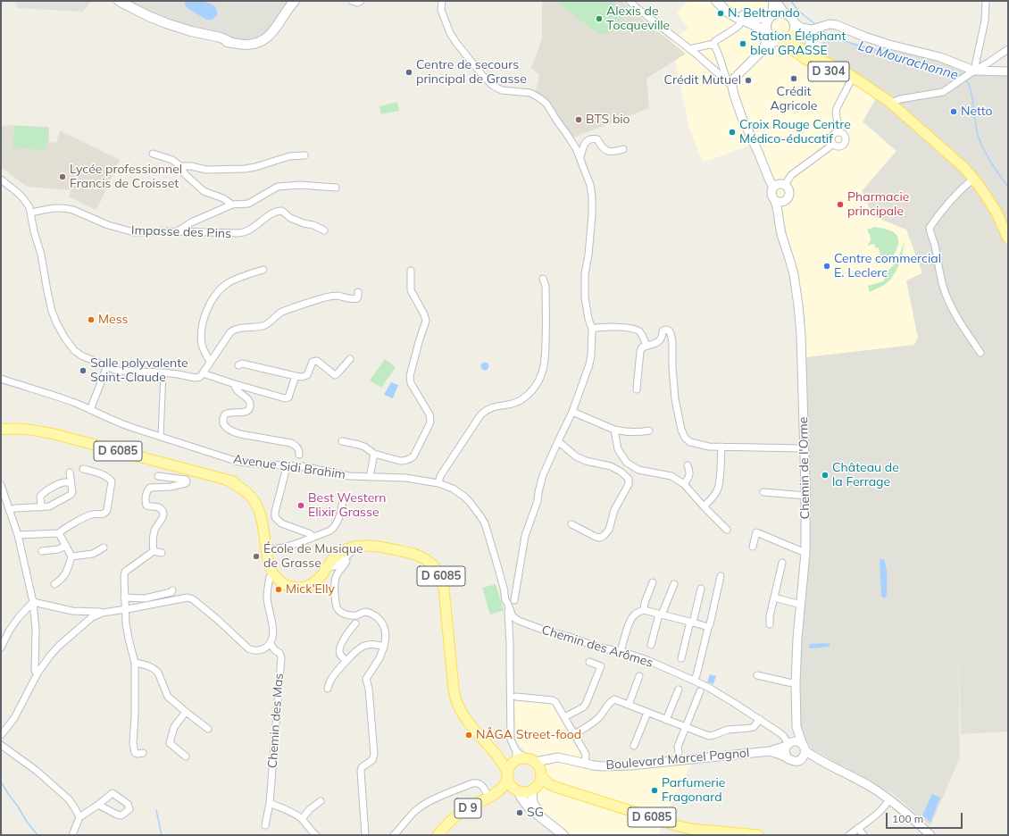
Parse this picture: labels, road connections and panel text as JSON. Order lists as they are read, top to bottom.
{
  "streets": {
    "main road": ["D 304", "D 6085", "D 9"],
    "street": [
      "Impasse des Pins",
      "Avenue Sidi Brahim",
      "Chemin de l'Orme",
      "Chemin des Arômes",
      "Chemin des Mas",
      "Boulevard Marcel Pagnol"
    ]
  },
  "crossings": [
    ["D 6085", "Boulevard Marcel Pagnol"],
    ["D 6085", "D 9"],
    ["Chemin de l'Orme", "Chemin des Arômes"],
    ["Chemin de l'Orme", "Boulevard Marcel Pagnol"],
    ["Chemin des Arômes", "Boulevard Marcel Pagnol"],
    ["Boulevard Marcel Pagnol", "D 9"]
  ],
  "water": ["La Mourachonne"],
  "places": [
    "N. Beltrando",
    "Alexis de Tocqueville",
    "Station Éléphant bleu GRASSE",
    "Centre de secours principal de Grasse",
    "Crédit Agricole",
    "Crédit Mutuel",
    "Netto",
    "BTS bio",
    "Croix Rouge Centre Médico-éducatif",
    "Lycée professionnel Francis de Croisset",
    "Pharmacie principale",
    "Centre commercial E. Leclerc",
    "Mess",
    "Salle polyvalente Saint-Claude",
    "Château de la Ferrage",
    "Best Western Elixir Grasse",
    "École de Musique de Grasse",
    "Mick'Elly",
    "NÂGA Street-food",
    "Parfumerie Fragonard",
    "SG"
  ],
  "scale_bar": "100 m"
}
